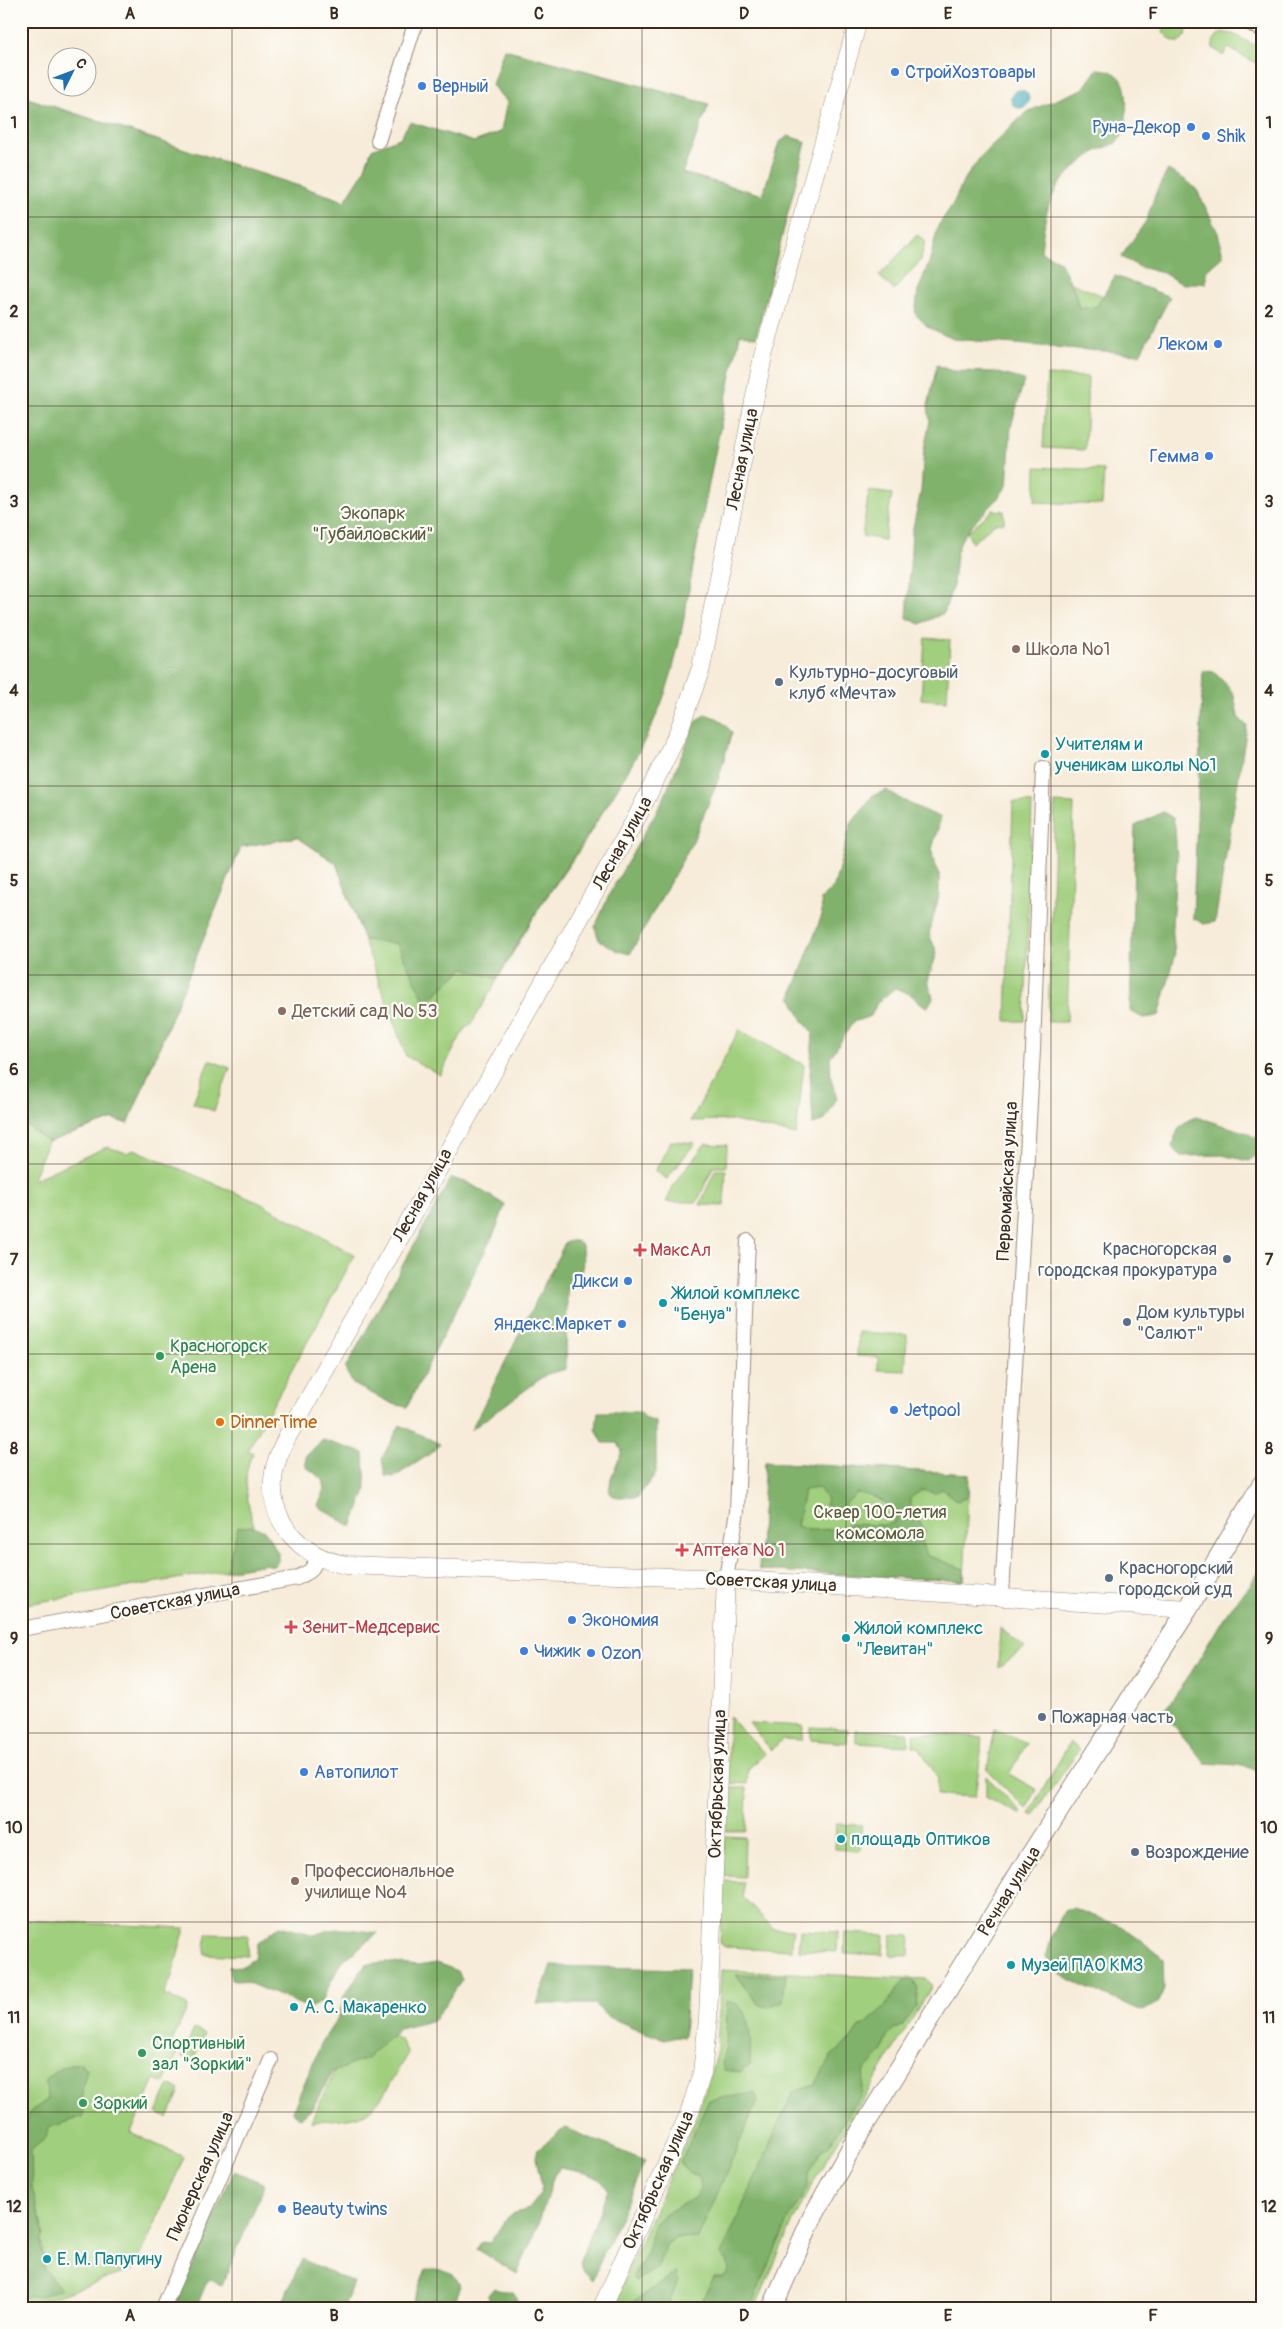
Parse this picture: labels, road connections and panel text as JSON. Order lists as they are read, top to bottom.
{
  "streets": {
    "main road": ["Речная улица"],
    "street": [
      "Лесная улица",
      "Первомайская улица",
      "Советская улица",
      "Октябрьская улица",
      "Пионерская улица"
    ]
  },
  "crossings": [
    ["Лесная улица", "Советская улица"],
    ["Первомайская улица", "Советская улица"],
    ["Советская улица", "Октябрьская улица"],
    ["Советская улица", "Речная улица"]
  ],
  "parks": ["Экопарк \"Губайловский\"", "Сквер 100-летия комсомола"],
  "places": {
    "other": [
      "СтройХозтовары",
      "Верный",
      "Руна-Декор",
      "Shik",
      "Леком",
      "Гемма",
      "Школа №1",
      "Культурно-досуговый клуб «Мечта»",
      "Учителям и ученикам школы №1",
      "Детский сад № 53",
      "Красногорская городская прокуратура",
      "Дикси",
      "Жилой комплекс \"Бенуа\"",
      "Дом культуры \"Салют\"",
      "Яндекс.Маркет",
      "Красногорск Арена",
      "Jetpool",
      "DinnerTime",
      "Красногорский городской суд",
      "Экономия",
      "Жилой комплекс \"Левитан\"",
      "Чижик",
      "Ozon",
      "Пожарная часть",
      "Автопилот",
      "площадь Оптиков",
      "Возрождение",
      "Профессиональное училище №4",
      "Музей ПАО КМЗ",
      "А. С. Макаренко",
      "Спортивный зал \"Зоркий\"",
      "Зоркий",
      "Beauty twins",
      "Е. М. Папугину"
    ],
    "health": ["МаксАл", "Аптека № 1", "Зенит-Медсервис"]
  },
  "north": "top right",
  "grid": {
    "columns": [
      "A",
      "B",
      "C",
      "D",
      "E",
      "F"
    ],
    "rows": [
      "1",
      "2",
      "3",
      "4",
      "5",
      "6",
      "7",
      "8",
      "9",
      "10",
      "11",
      "12"
    ]
  }
}
